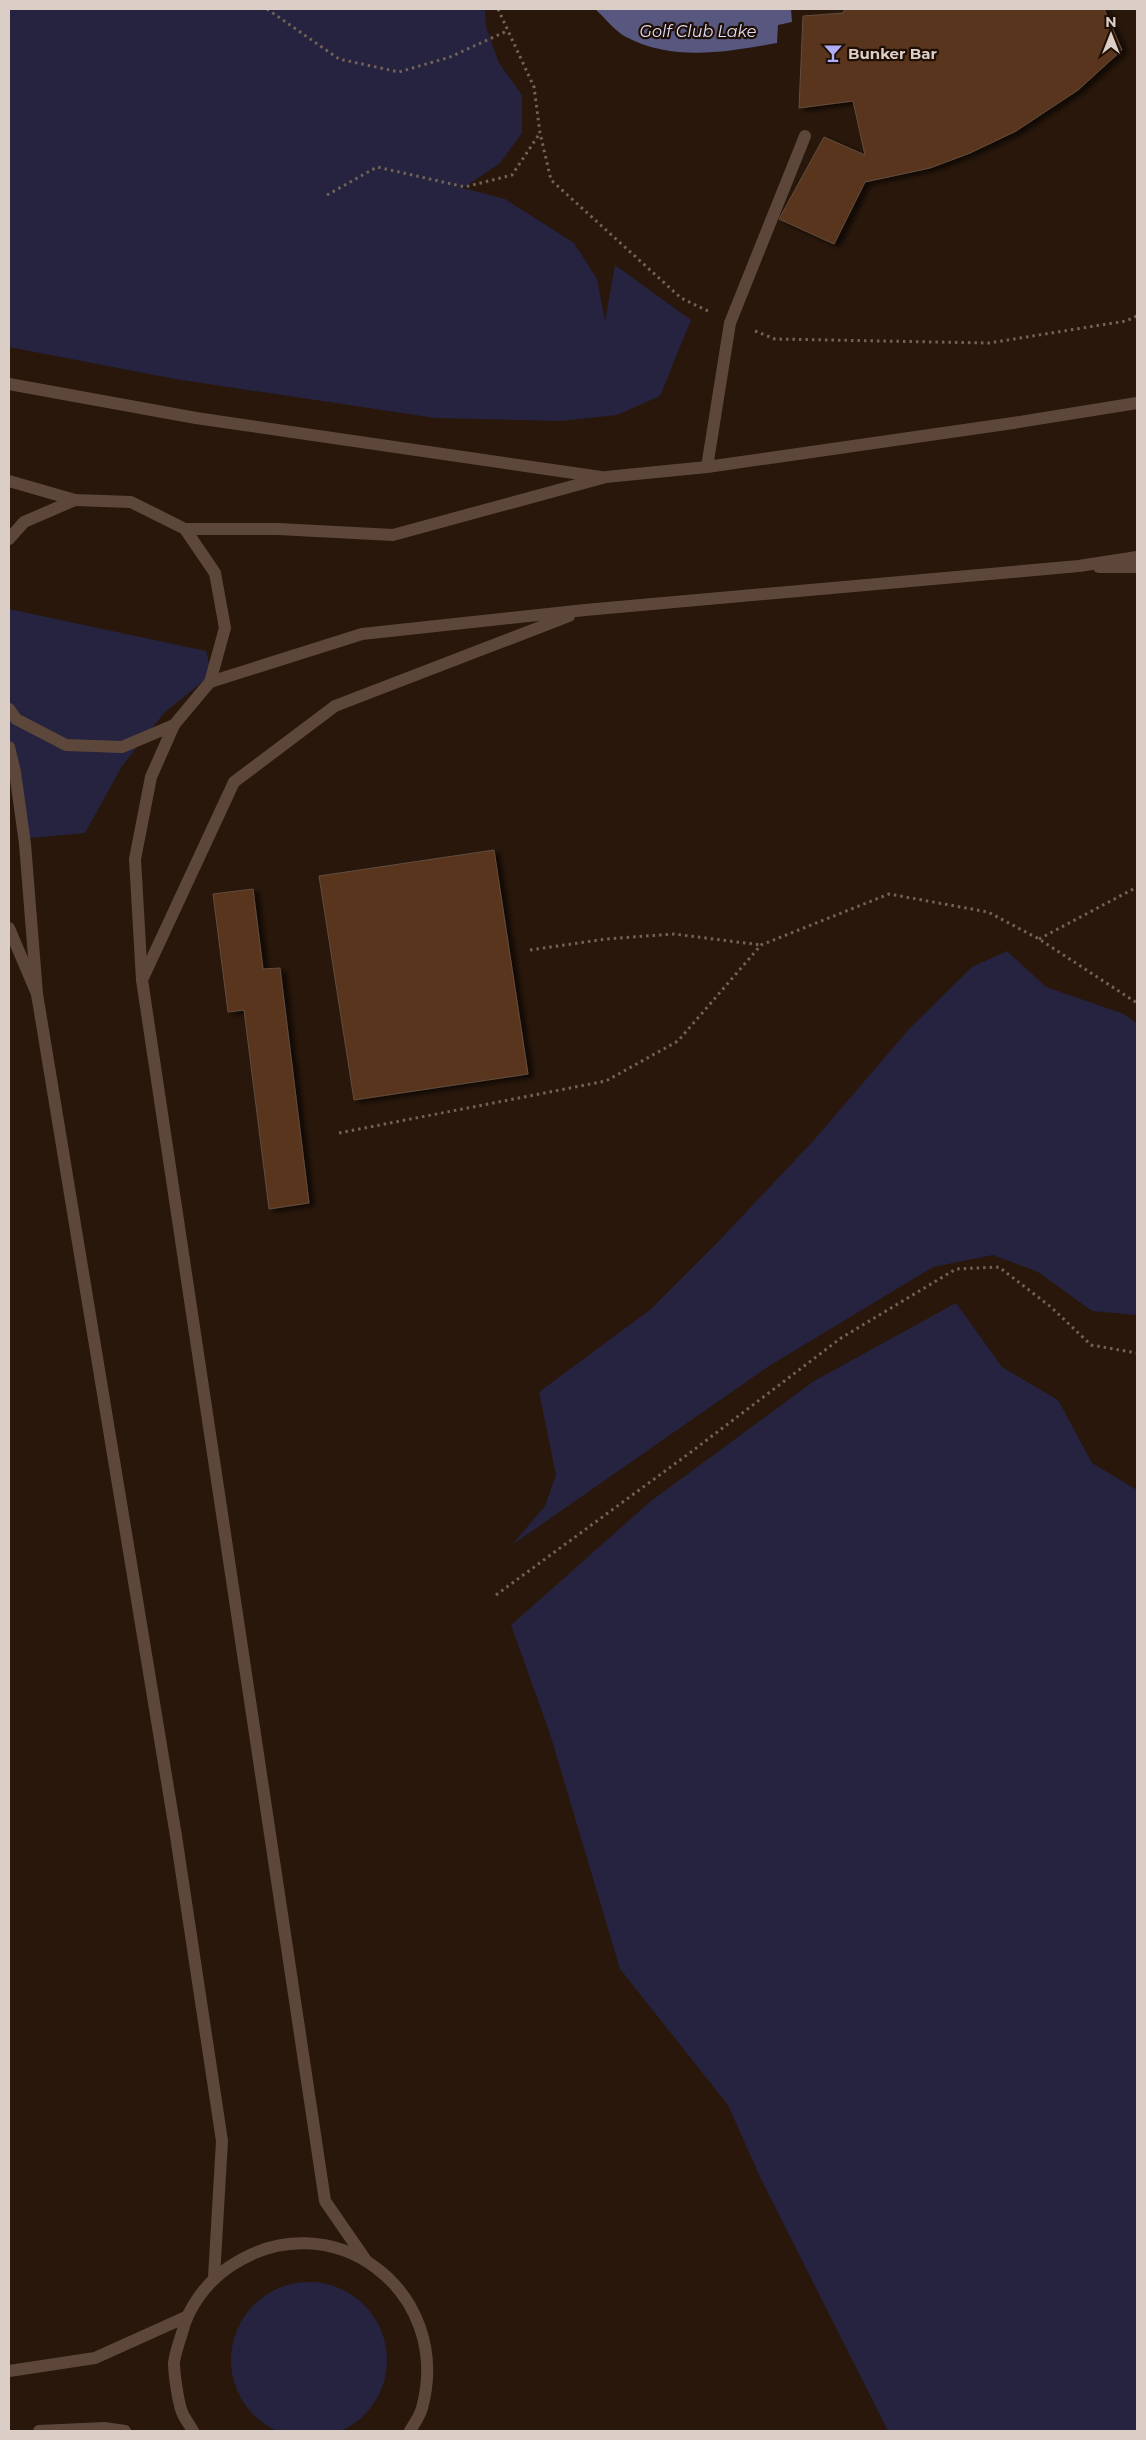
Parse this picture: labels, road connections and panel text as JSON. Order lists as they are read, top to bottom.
{
  "water": ["Golf Club Lake"],
  "places": {
    "bar": ["Bunker Bar"]
  },
  "north": "top"
}
